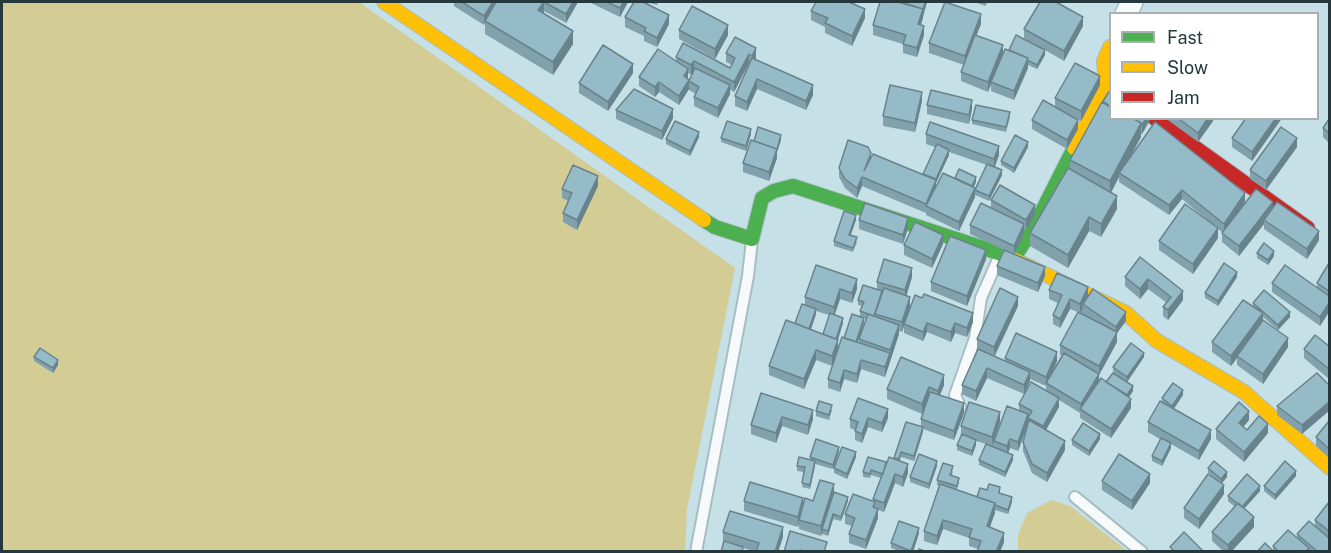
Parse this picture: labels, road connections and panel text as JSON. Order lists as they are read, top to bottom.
{
  "legend": ["Fast", "Slow", "Jam"]
}
